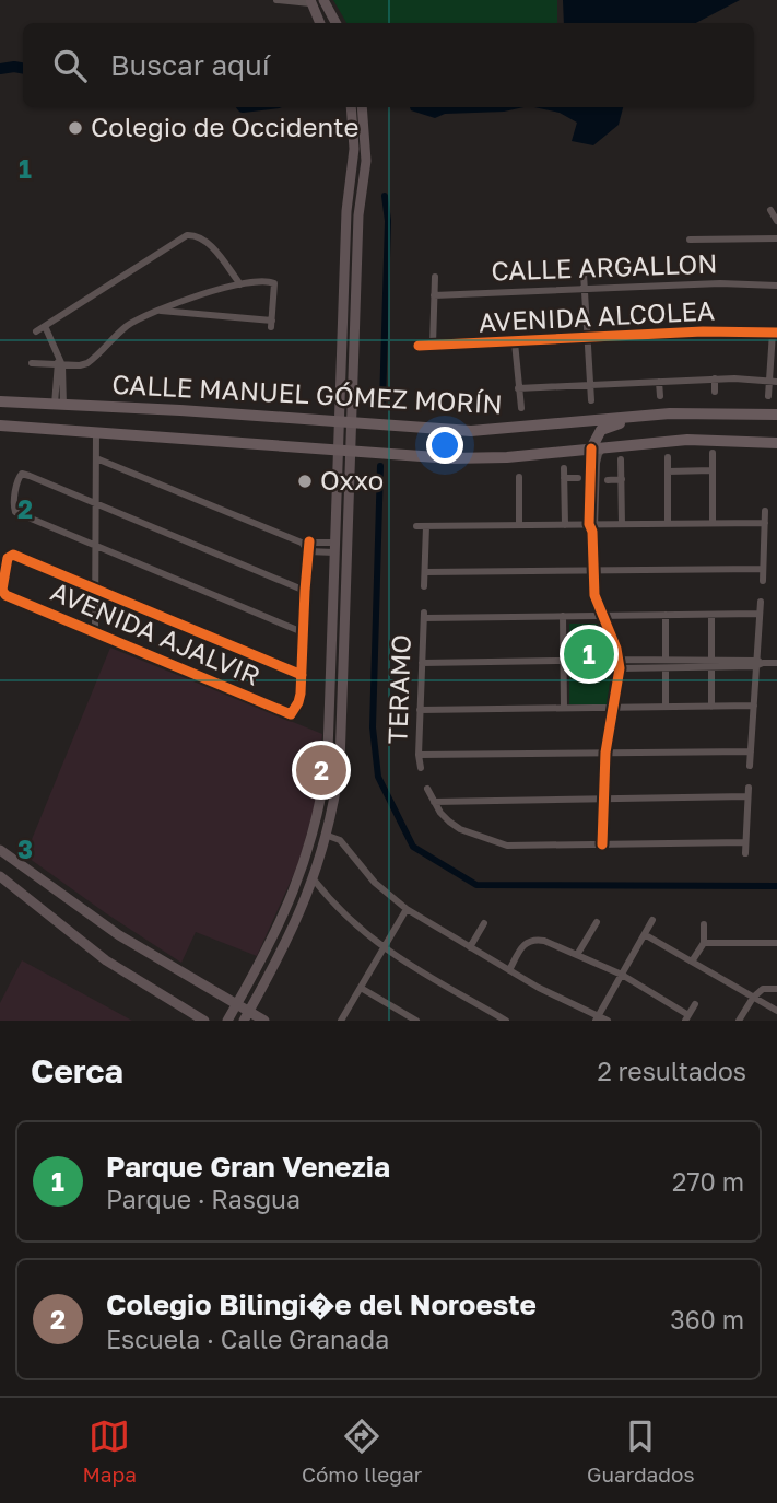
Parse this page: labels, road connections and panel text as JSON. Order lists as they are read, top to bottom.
{
  "streets": {
    "main road": ["CALLE MANUEL GÓMEZ MORÍN"],
    "street": [
      "CALLE ARGALLON",
      "AVENIDA ALCOLEA",
      "AVENIDA AJALVIR",
      "TERAMO"
    ]
  },
  "crossings": [
    ["CALLE ARGALLON", "AVENIDA ALCOLEA"]
  ],
  "places": ["Colegio de Occidente", "Oxxo"],
  "page": {
    "search": "Buscar aquí",
    "pins": ["1", "2"],
    "heading": ["Cerca", "2 resultados"],
    "list": [
      {
        "mark": "1",
        "name": "Parque Gran Venezia",
        "note": "Parque · Rasgua",
        "value": "270 m"
      },
      {
        "mark": "2",
        "name": "Colegio Bilingi�e del Noroeste",
        "note": "Escuela · Calle Granada",
        "value": "360 m"
      }
    ],
    "nav": ["Mapa", "Cómo llegar", "Guardados"]
  },
  "grid": {
    "rows": ["1", "2", "3"]
  }
}
